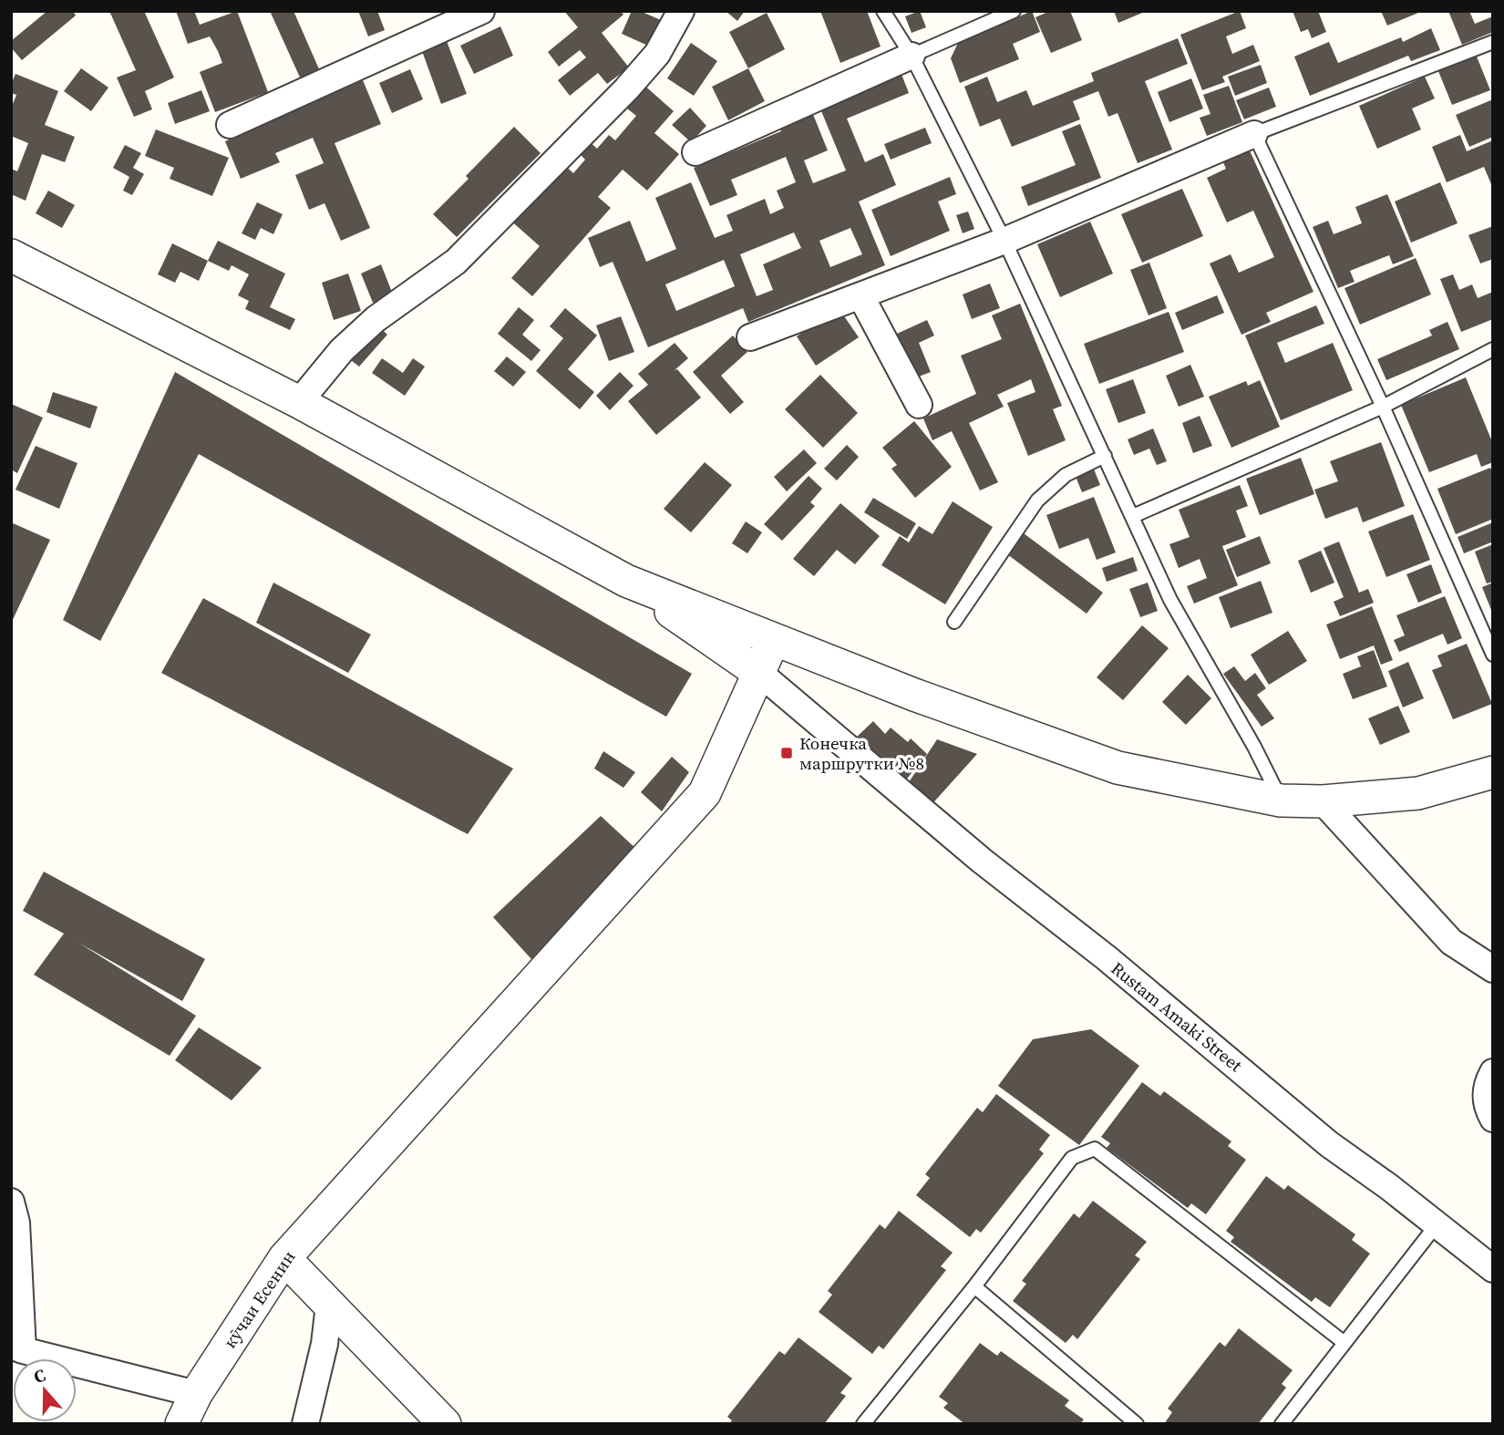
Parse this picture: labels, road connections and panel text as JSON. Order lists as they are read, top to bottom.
{
  "streets": {
    "street": ["Rustam Amaki Street", "кӯчаи Есенин"]
  },
  "crossings": [
    ["Rustam Amaki Street", "кӯчаи Есенин"]
  ],
  "places": {
    "transit": ["Конечка маршрутки №8"]
  },
  "north": "top"
}
